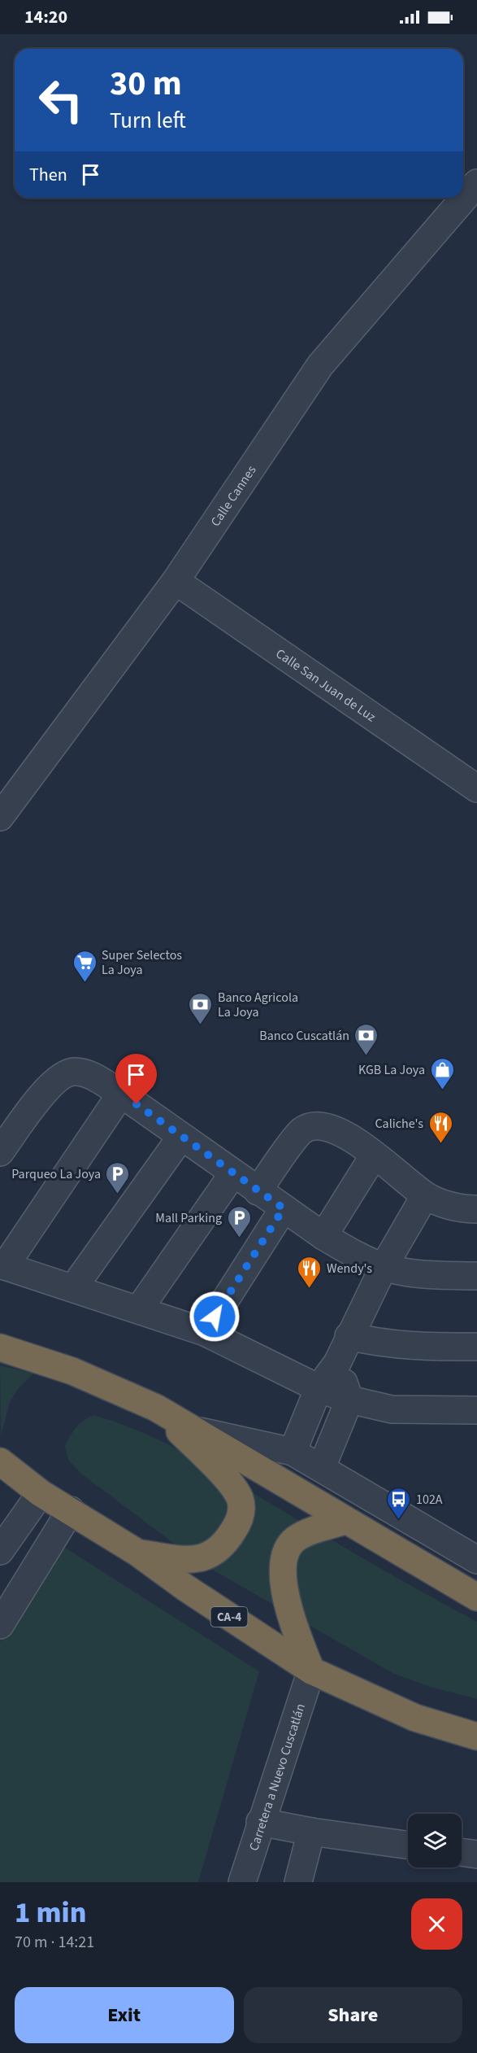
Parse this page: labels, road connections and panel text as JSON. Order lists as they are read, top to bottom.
{
  "streets": {
    "highway": ["CA-4"],
    "street": ["Calle Cannes", "Calle San Juan de Luz", "Carretera a Nuevo Cuscatlán"]
  },
  "crossings": [
    ["Calle Cannes", "Calle San Juan de Luz"],
    ["CA-4", "Carretera a Nuevo Cuscatlán"]
  ],
  "places": {
    "supermarket": ["Super Selectos La Joya"],
    "bank": ["Banco Agricola La Joya", "Banco Cuscatlán"],
    "shop": ["KGB La Joya"],
    "restaurant": ["Caliche's", "Wendy's"],
    "parking": ["Parqueo La Joya", "Mall Parking"],
    "bus stop": ["102A"]
  },
  "page": {
    "status": "14:20",
    "turn": ["30 m", "Turn left"],
    "then": "Then",
    "heading": ["1 min", "70 m · 14:21"],
    "buttons": ["Exit", "Share"]
  }
}
